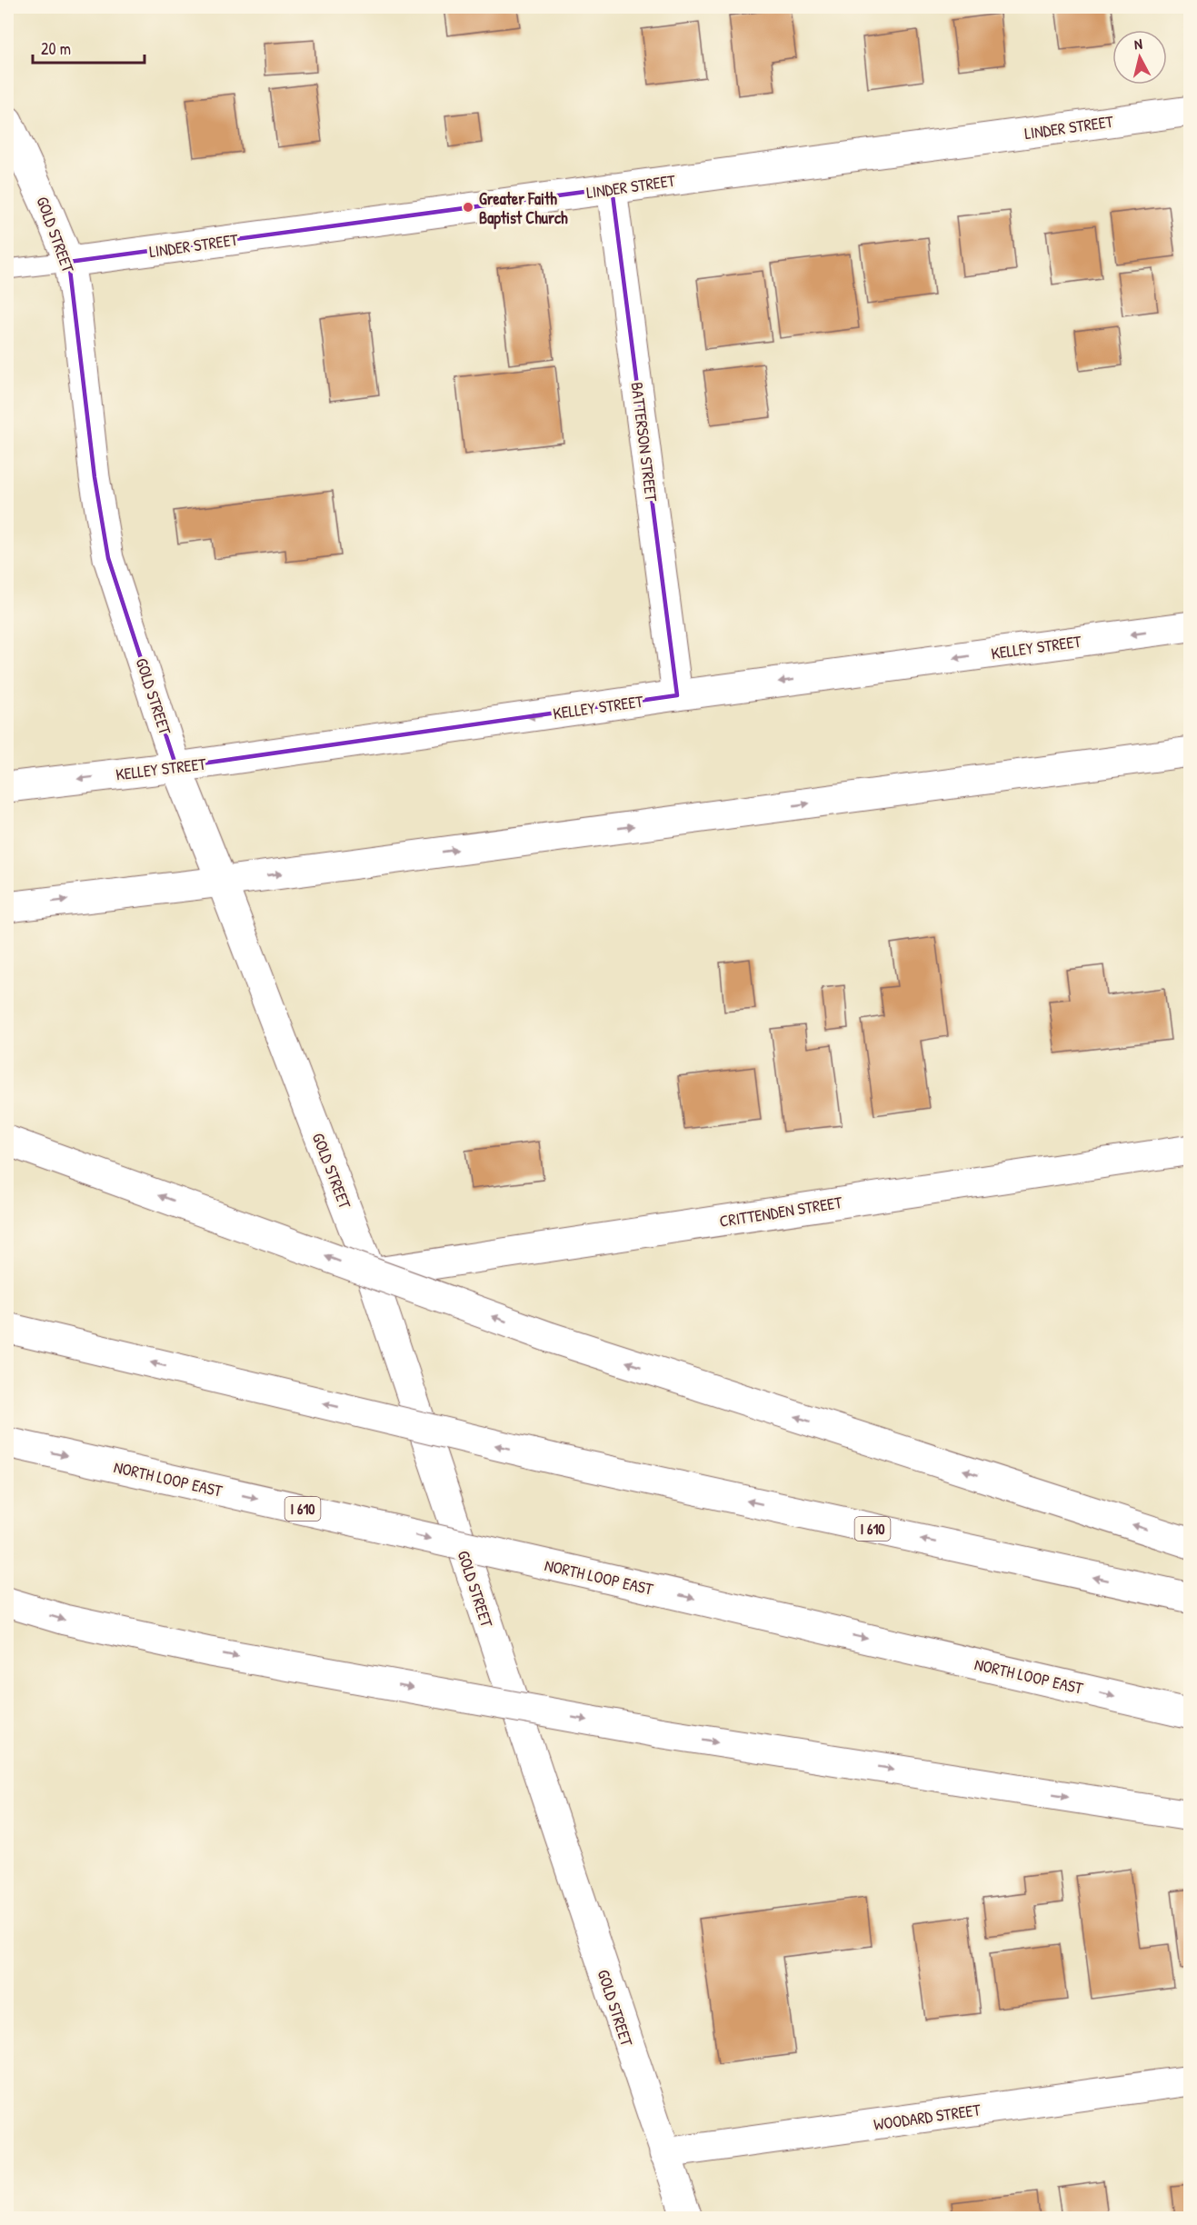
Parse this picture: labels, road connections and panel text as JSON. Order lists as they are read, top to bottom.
{
  "streets": {
    "main road": [
      "LINDER STREET",
      "GOLD STREET",
      "BATTERSON STREET",
      "KELLEY STREET",
      "CRITTENDEN STREET",
      "NORTH LOOP EAST",
      "I 610",
      "WOODARD STREET"
    ]
  },
  "crossings": [
    ["LINDER STREET", "GOLD STREET"],
    ["LINDER STREET", "BATTERSON STREET"],
    ["GOLD STREET", "KELLEY STREET"],
    ["GOLD STREET", "CRITTENDEN STREET"],
    ["GOLD STREET", "WOODARD STREET"],
    ["BATTERSON STREET", "KELLEY STREET"]
  ],
  "places": ["Greater Faith Baptist Church"],
  "scale_bar": "20 m",
  "north": "top"
}
